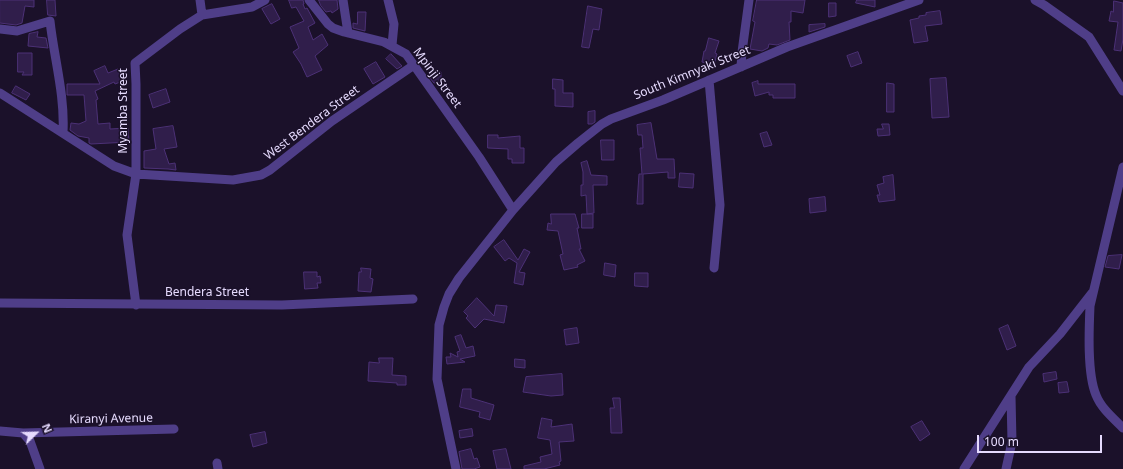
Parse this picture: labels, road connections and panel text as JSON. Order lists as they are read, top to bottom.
{
  "streets": {
    "street": [
      "South Kimnyaki Street",
      "Mpinji Street",
      "Myamba Street",
      "West Bendera Street",
      "Bendera Street",
      "Kiranyi Avenue"
    ]
  },
  "crossings": [
    ["South Kimnyaki Street", "Mpinji Street"],
    ["Mpinji Street", "West Bendera Street"],
    ["Myamba Street", "West Bendera Street"],
    ["Myamba Street", "Bendera Street"]
  ],
  "scale_bar": "100 m",
  "north": "top right"
}
